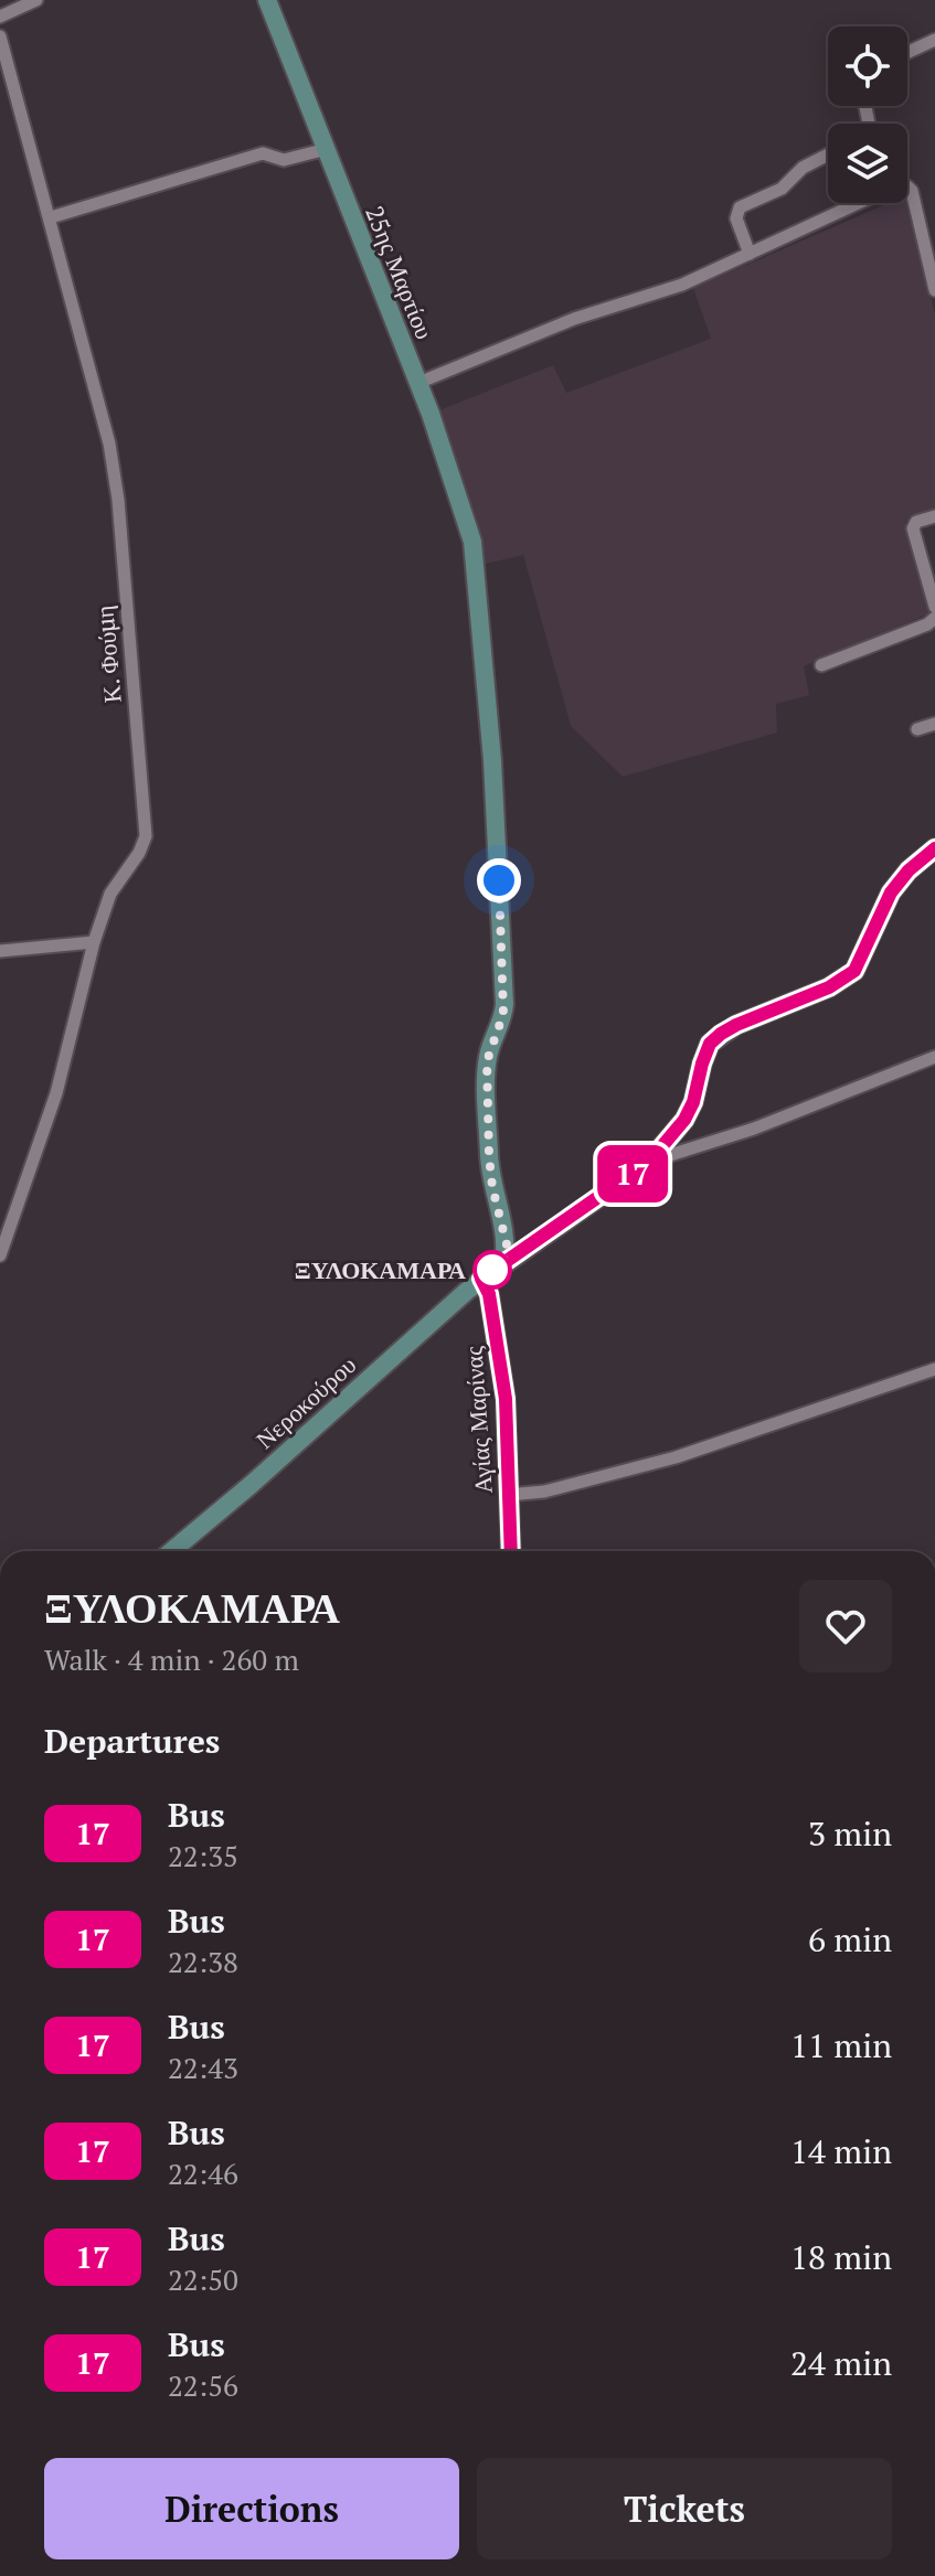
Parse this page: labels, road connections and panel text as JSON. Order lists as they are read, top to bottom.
{
  "streets": {
    "main road": ["25ης Μαρτίου", "Νεροκούρου", "Αγίας Μαρίνας"],
    "street": ["Κ. Φούμη"]
  },
  "crossings": [
    ["25ης Μαρτίου", "Νεροκούρου"],
    ["Νεροκούρου", "Αγίας Μαρίνας"]
  ],
  "places": ["ΞΥΛΟΚΑΜΑΡΑ"],
  "lines": ["bus line 17"],
  "page": {
    "on_map": "17",
    "heading": [
      ["ΞΥΛΟΚΑΜΑΡΑ", "Walk · 4 min · 260 m"],
      "Departures"
    ],
    "list": [
      {
        "mark": "17",
        "name": "Bus",
        "note": "22:35",
        "value": "3 min"
      },
      {
        "mark": "17",
        "name": "Bus",
        "note": "22:38",
        "value": "6 min"
      },
      {
        "mark": "17",
        "name": "Bus",
        "note": "22:43",
        "value": "11 min"
      },
      {
        "mark": "17",
        "name": "Bus",
        "note": "22:46",
        "value": "14 min"
      },
      {
        "mark": "17",
        "name": "Bus",
        "note": "22:50",
        "value": "18 min"
      },
      {
        "mark": "17",
        "name": "Bus",
        "note": "22:56",
        "value": "24 min"
      }
    ],
    "buttons": ["Directions", "Tickets"]
  }
}
